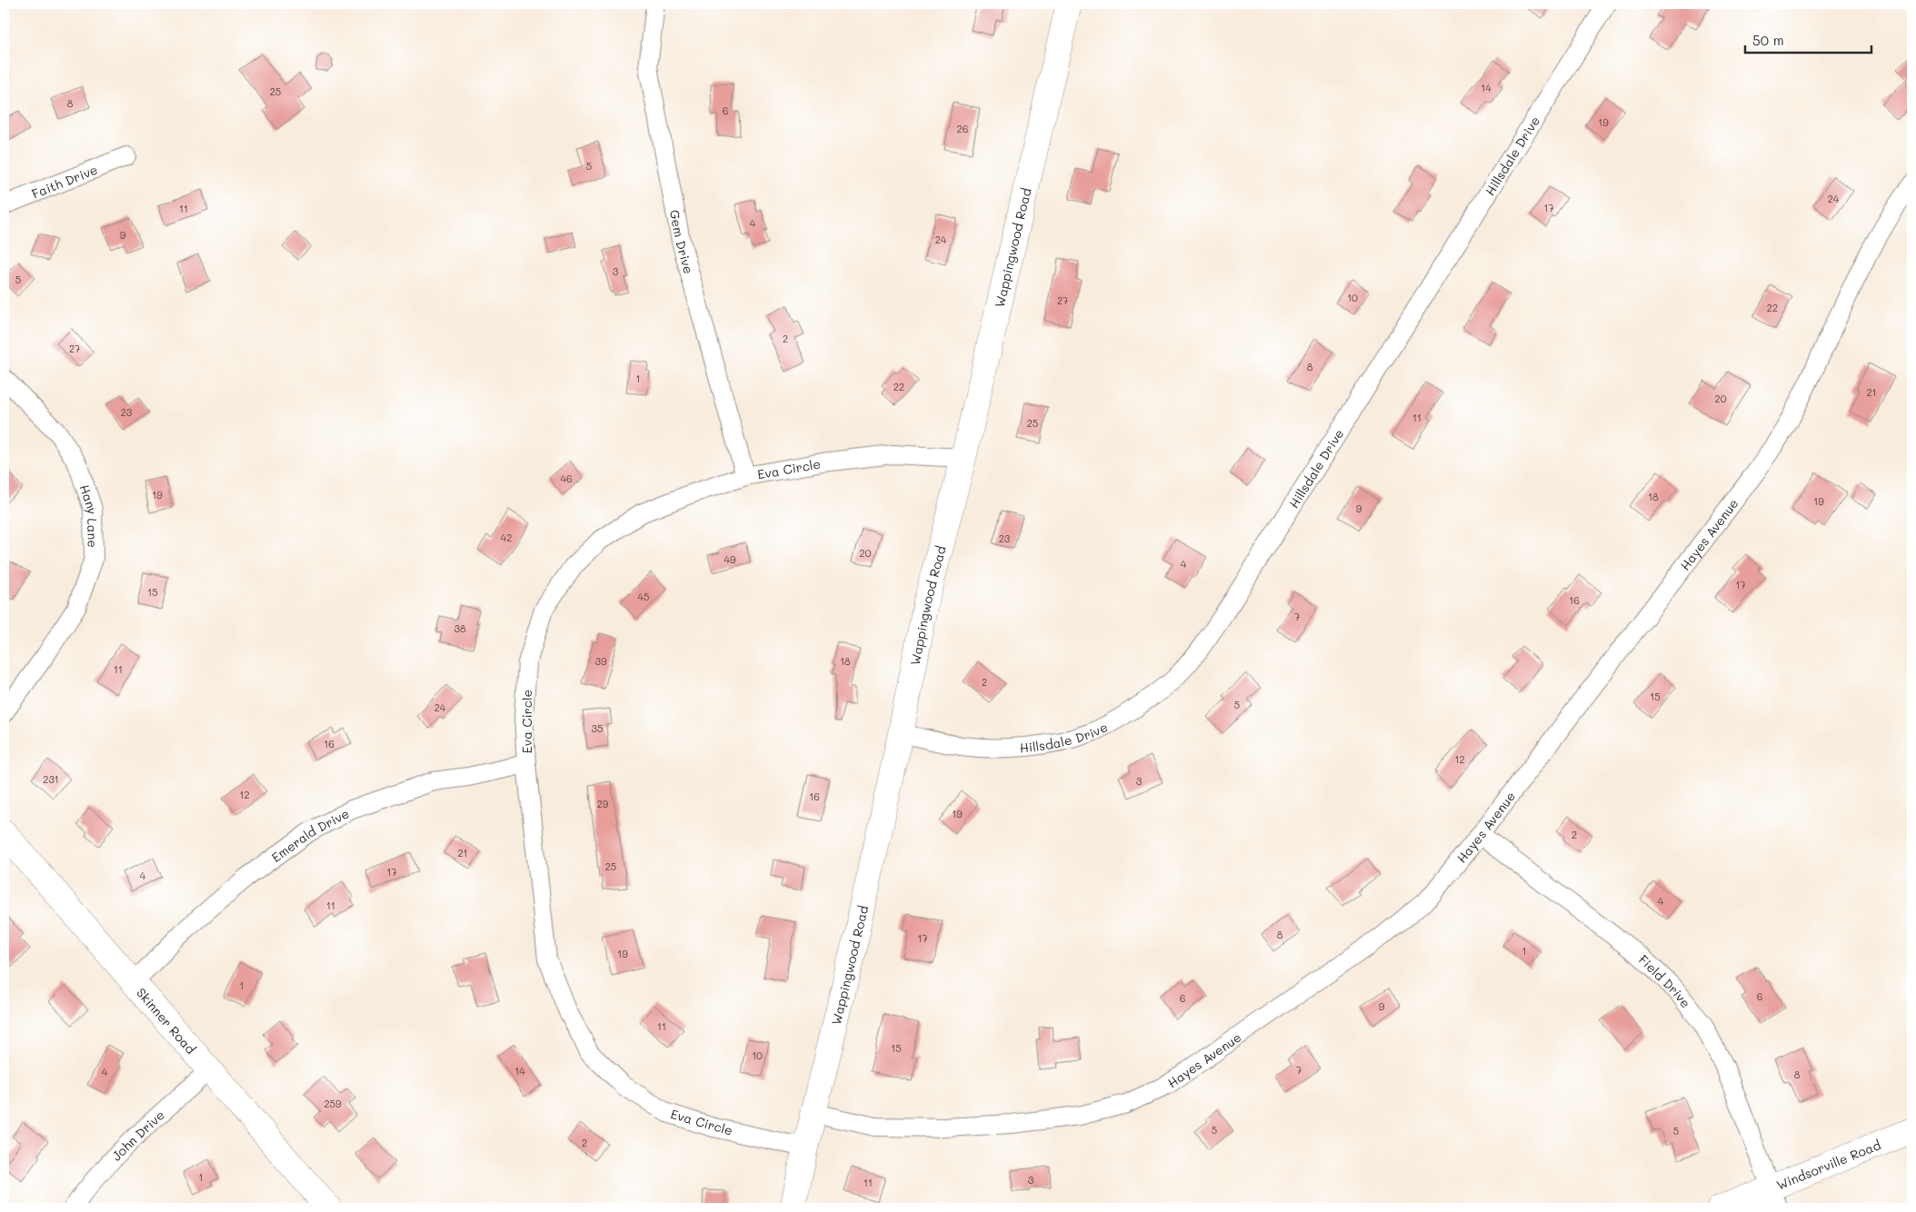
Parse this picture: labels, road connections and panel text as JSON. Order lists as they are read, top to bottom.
{
  "streets": {
    "main road": ["Wappingwood Road", "Skinner Road", "Windsorville Road"],
    "street": [
      "Hillsdale Drive",
      "Faith Drive",
      "Gem Drive",
      "Eva Circle",
      "Hany Lane",
      "Hayes Avenue",
      "Emerald Drive",
      "Field Drive",
      "John Drive"
    ]
  },
  "crossings": [
    ["Hillsdale Drive", "Wappingwood Road"],
    ["Gem Drive", "Eva Circle"],
    ["Wappingwood Road", "Eva Circle"],
    ["Wappingwood Road", "Hayes Avenue"],
    ["Eva Circle", "Emerald Drive"],
    ["Hayes Avenue", "Field Drive"],
    ["Emerald Drive", "Skinner Road"],
    ["Field Drive", "Windsorville Road"],
    ["Skinner Road", "John Drive"]
  ],
  "house_numbers": [
    "14",
    "25",
    "8",
    "6",
    "19",
    "26",
    "5",
    "24",
    "17",
    "11",
    "4",
    "9",
    "24",
    "3",
    "5",
    "10",
    "27",
    "22",
    "2",
    "27",
    "8",
    "1",
    "22",
    "21",
    "20",
    "23",
    "11",
    "25",
    "46",
    "19",
    "18",
    "19",
    "9",
    "42",
    "23",
    "20",
    "49",
    "4",
    "17",
    "15",
    "45",
    "16",
    "7",
    "38",
    "39",
    "18",
    "11",
    "2",
    "15",
    "5",
    "24",
    "35",
    "16",
    "12",
    "231",
    "3",
    "12",
    "16",
    "29",
    "19",
    "2",
    "21",
    "25",
    "17",
    "4",
    "4",
    "11",
    "8",
    "17",
    "1",
    "19",
    "1",
    "6",
    "6",
    "9",
    "11",
    "15",
    "10",
    "7",
    "14",
    "4",
    "8",
    "259",
    "5",
    "5",
    "2",
    "1",
    "3",
    "11"
  ],
  "scale_bar": "50 m"
}
